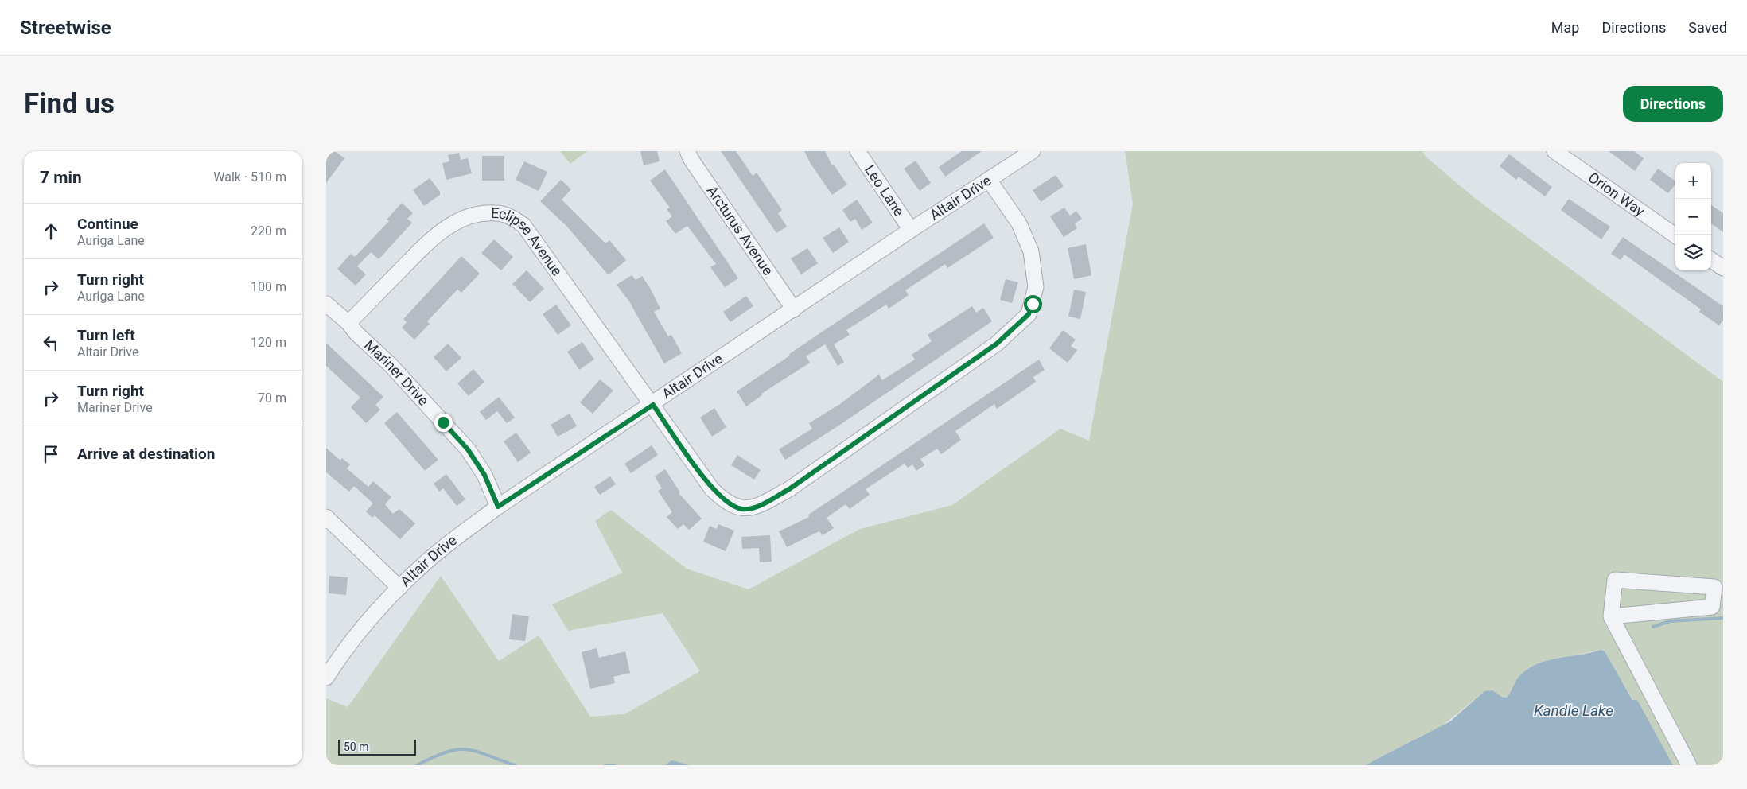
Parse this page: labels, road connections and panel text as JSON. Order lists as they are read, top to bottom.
{
  "streets": {
    "street": [
      "Leo Lane",
      "Orion Way",
      "Altair Drive",
      "Arcturus Avenue",
      "Eclipse Avenue",
      "Mariner Drive"
    ]
  },
  "crossings": [
    ["Leo Lane", "Altair Drive"],
    ["Altair Drive", "Arcturus Avenue"],
    ["Altair Drive", "Eclipse Avenue"],
    ["Altair Drive", "Mariner Drive"],
    ["Eclipse Avenue", "Mariner Drive"]
  ],
  "water": ["Kandle Lake"],
  "scale_bar": "50 m",
  "page": {
    "header": "Streetwise",
    "nav": ["Map", "Directions", "Saved"],
    "buttons": "Directions",
    "title": "Find us",
    "heading": ["7 min", "Walk · 510 m"],
    "map_buttons": ["+", "−"],
    "list": [
      ["Continue", "Auriga Lane", "220 m"],
      ["Turn right", "Auriga Lane", "100 m"],
      ["Turn left", "Altair Drive", "120 m"],
      ["Turn right", "Mariner Drive", "70 m"],
      "Arrive at destination"
    ],
    "scale": "50 m"
  }
}
